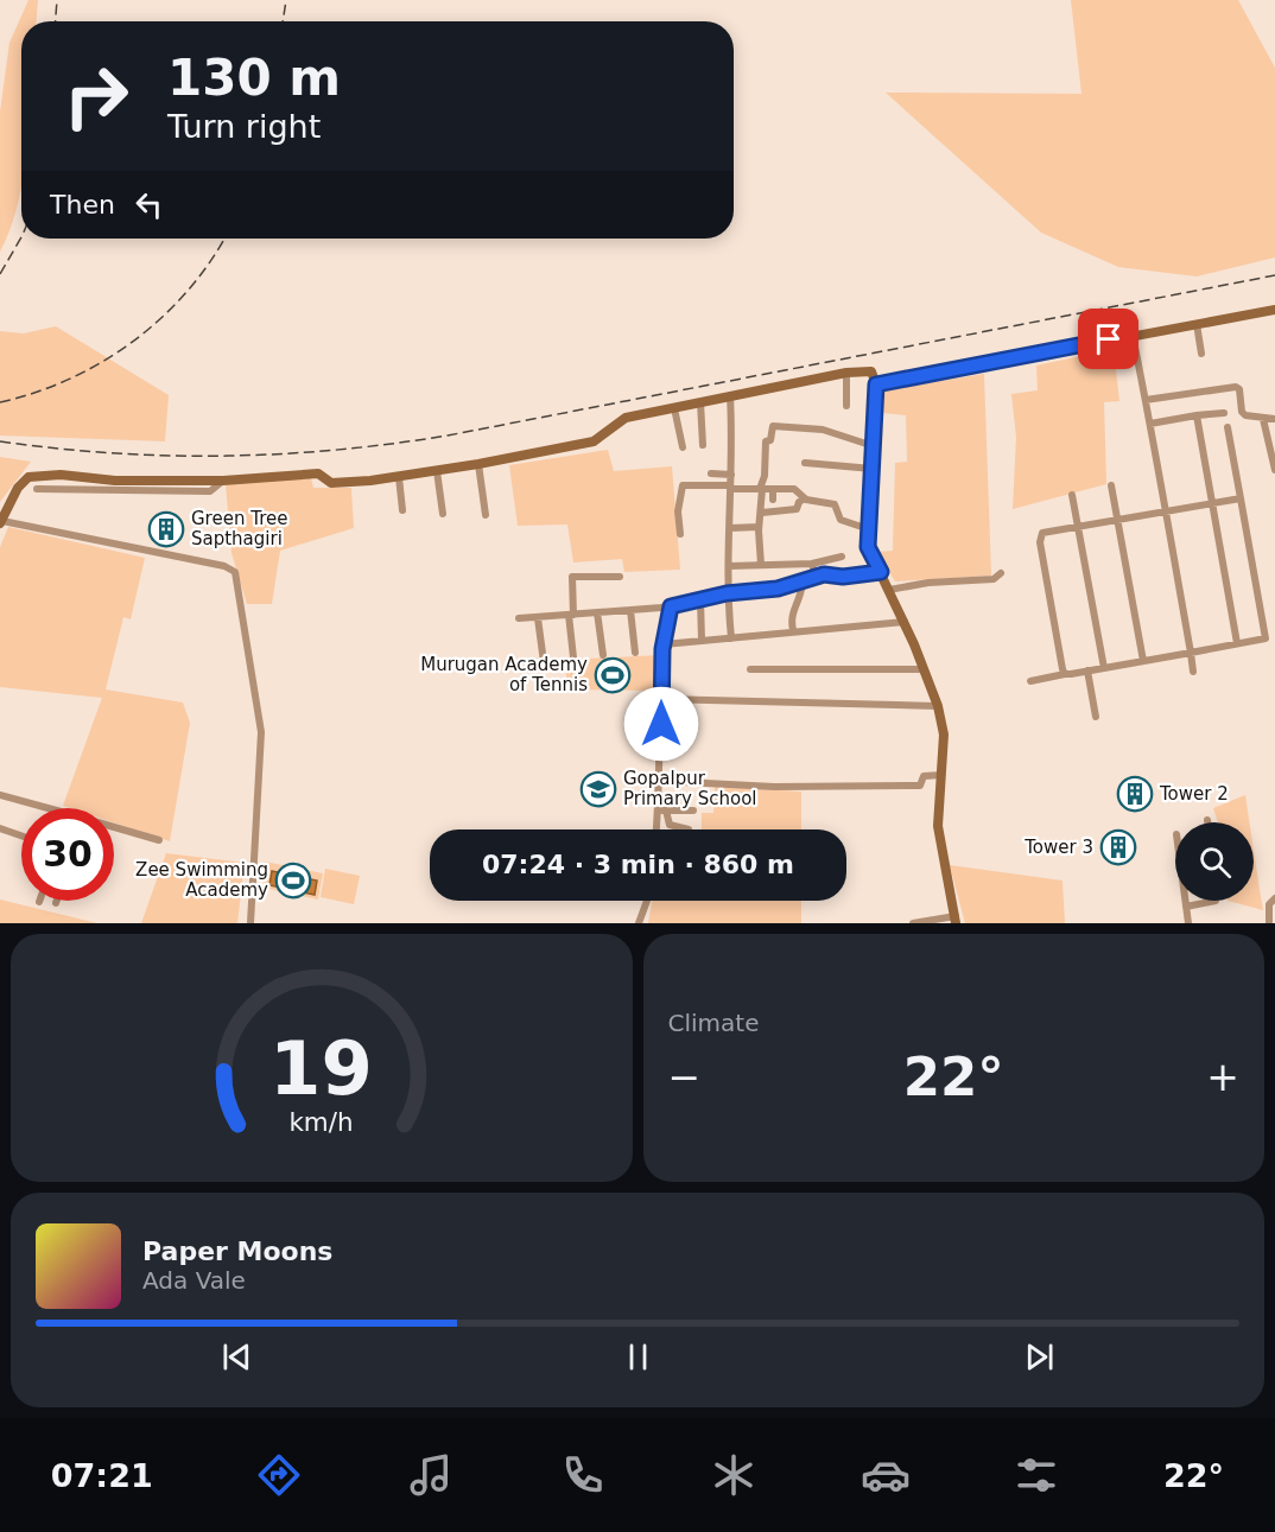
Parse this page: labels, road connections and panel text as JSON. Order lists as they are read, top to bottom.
{
  "places": {
    "building": ["Green Tree Sapthagiri", "Tower 2", "Tower 3"],
    "sports": ["Murugan Academy of Tennis", "Zee Swimming Academy"],
    "school or university": ["Gopalpur Primary School"]
  },
  "page": {
    "turn": ["130 m", "Turn right"],
    "then": "Then",
    "limit": "30",
    "trip": "07:24 · 3 min · 860 m",
    "tile": "Climate",
    "heat": ["−", "22°", "+"],
    "song": ["Paper Moons", "Ada Vale"],
    "tabs": ["07:21", "22°"],
    "gauge": ["19", "km/h"]
  }
}
